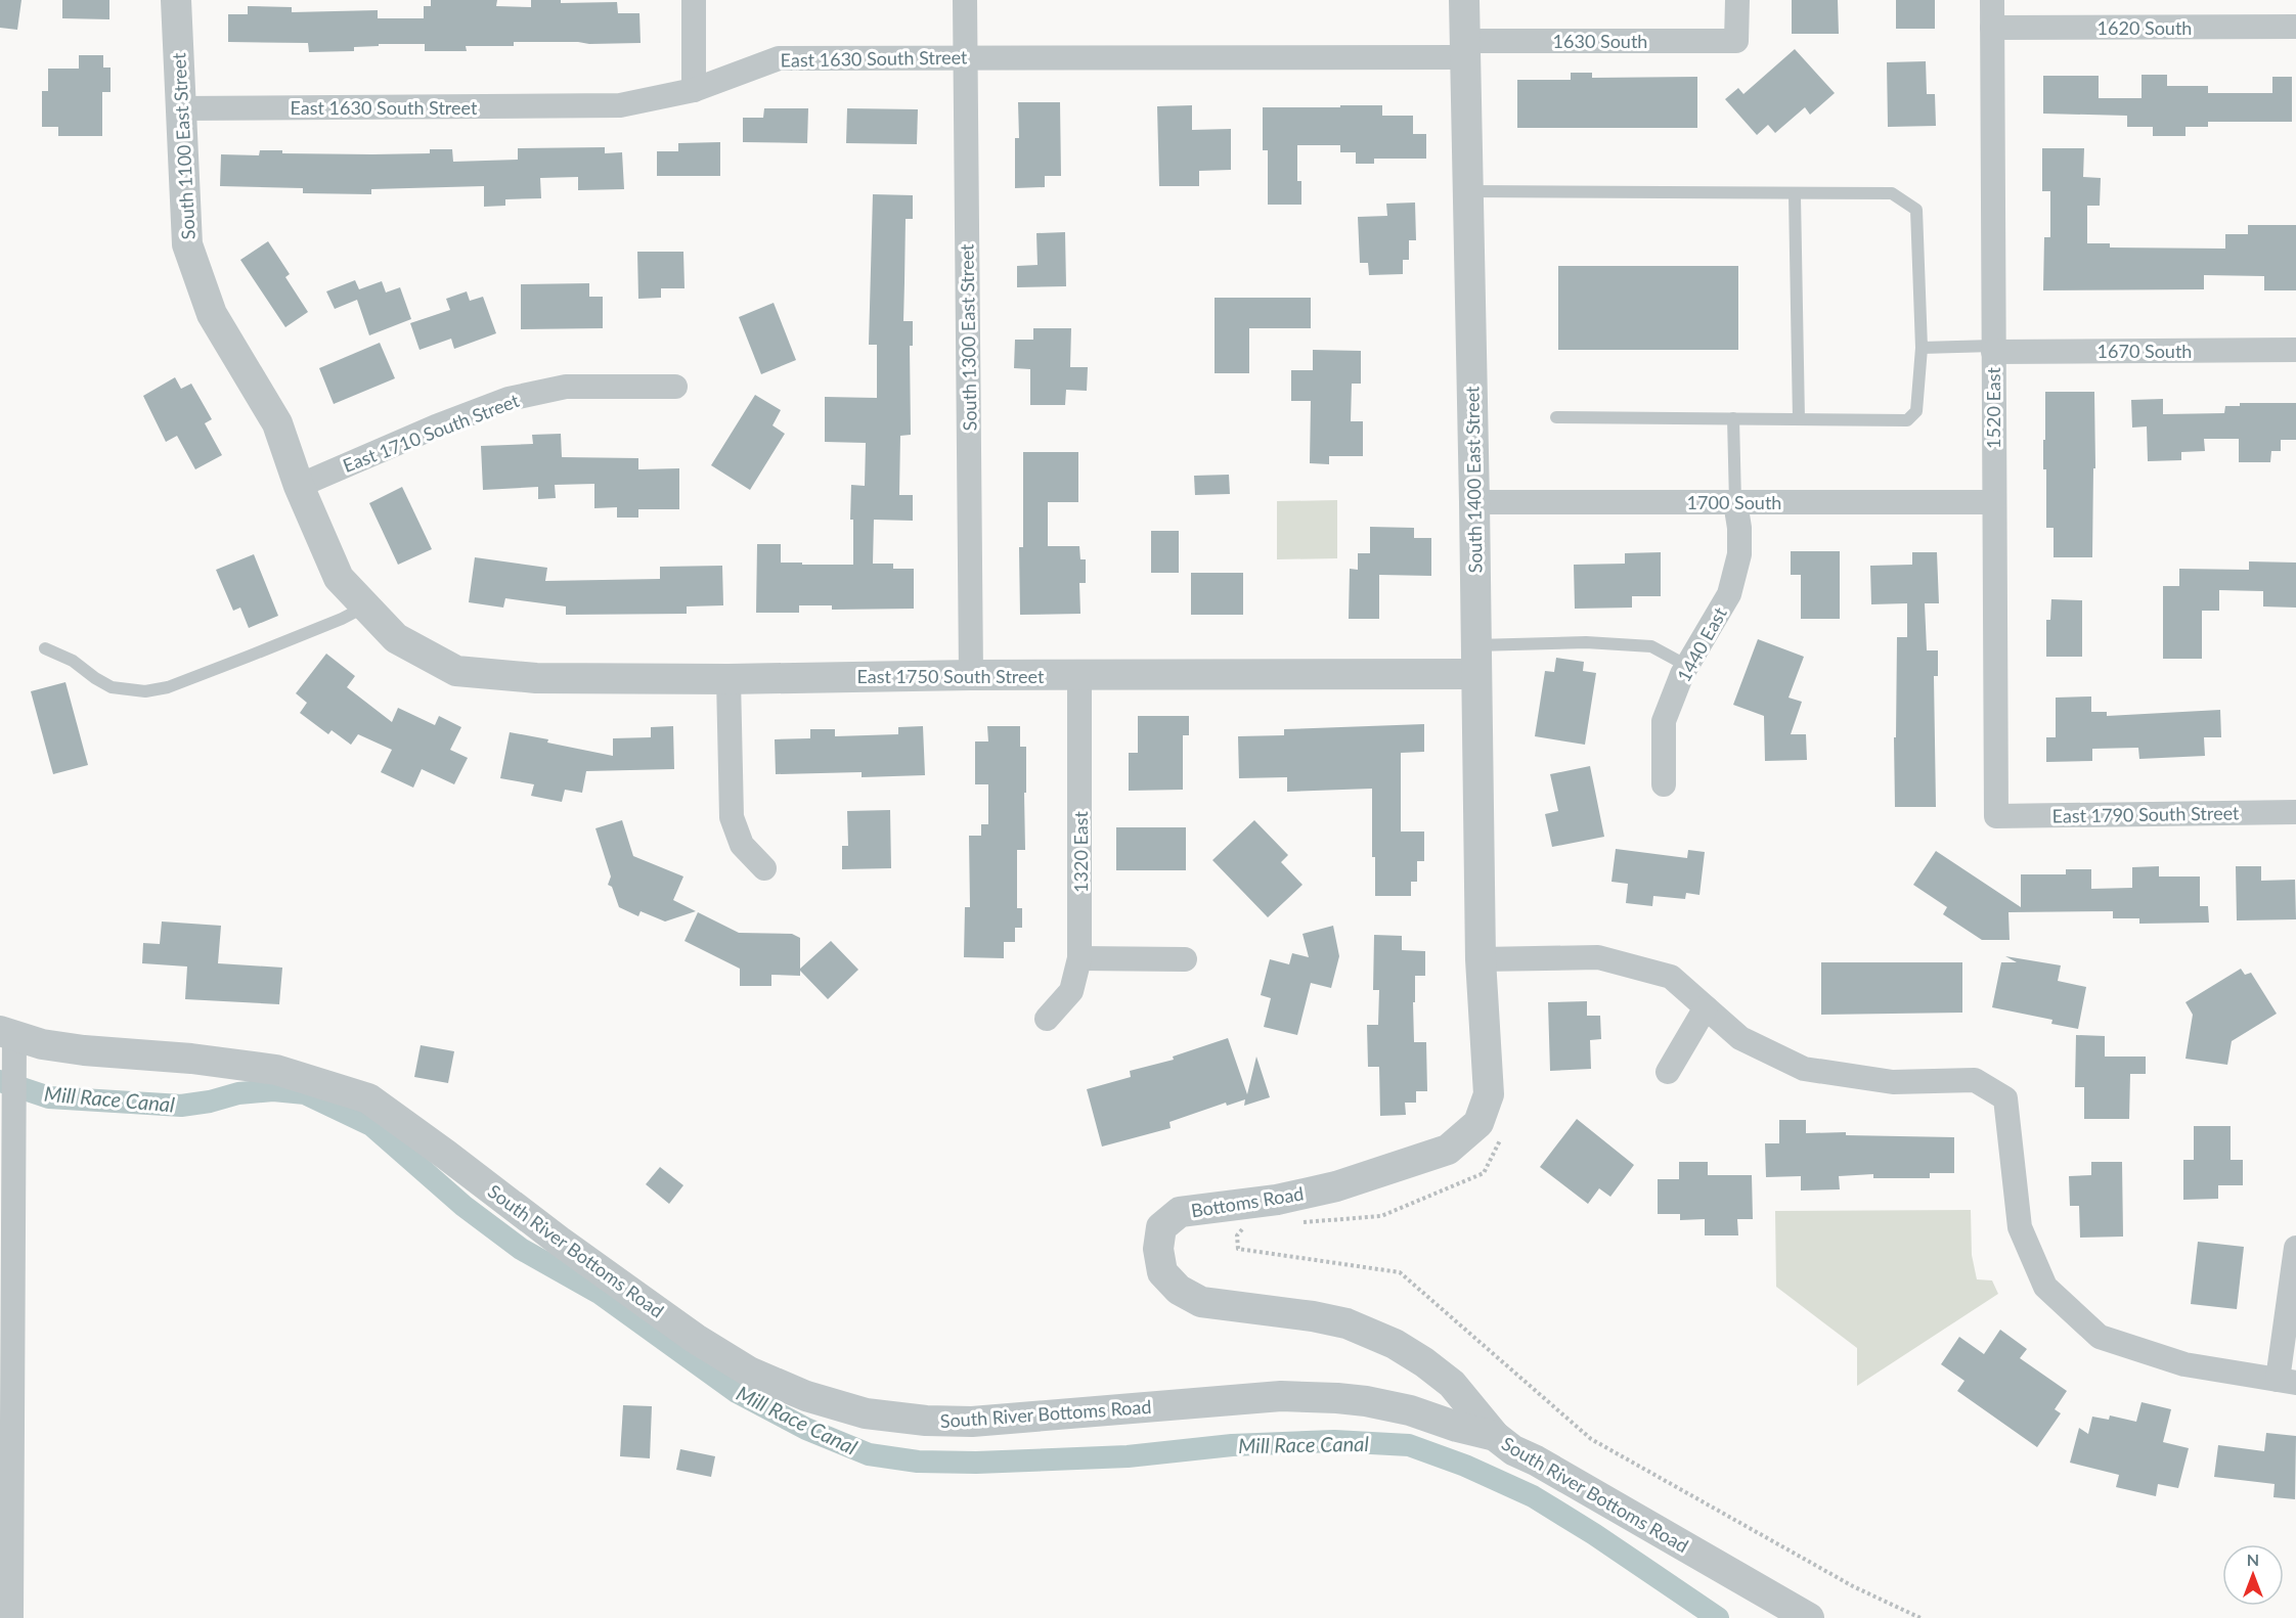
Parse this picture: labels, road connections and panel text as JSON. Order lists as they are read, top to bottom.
{
  "streets": {
    "street": [
      "1620 South",
      "1630 South",
      "East 1630 South Street",
      "South 1100 East Street",
      "South 1300 East Street",
      "1670 South",
      "1520 East",
      "East 1710 South Street",
      "South 1400 East Street",
      "1700 South",
      "1440 East",
      "East 1750 South Street",
      "East 1790 South Street",
      "1320 East",
      "Bottoms Road",
      "South River Bottoms Road"
    ]
  },
  "crossings": [
    ["1620 South", "1520 East"],
    ["1630 South", "East 1630 South Street"],
    ["1630 South", "South 1400 East Street"],
    ["East 1630 South Street", "South 1100 East Street"],
    ["East 1630 South Street", "South 1300 East Street"],
    ["East 1630 South Street", "South 1400 East Street"],
    ["South 1100 East Street", "East 1710 South Street"],
    ["South 1100 East Street", "East 1750 South Street"],
    ["South 1300 East Street", "East 1750 South Street"],
    ["1670 South", "1520 East"],
    ["1520 East", "1700 South"],
    ["1520 East", "East 1790 South Street"],
    ["South 1400 East Street", "1700 South"],
    ["South 1400 East Street", "East 1750 South Street"],
    ["South 1400 East Street", "Bottoms Road"],
    ["1700 South", "1440 East"],
    ["East 1750 South Street", "1320 East"],
    ["Bottoms Road", "South River Bottoms Road"]
  ],
  "water": ["Mill Race Canal"],
  "north": "top"
}
